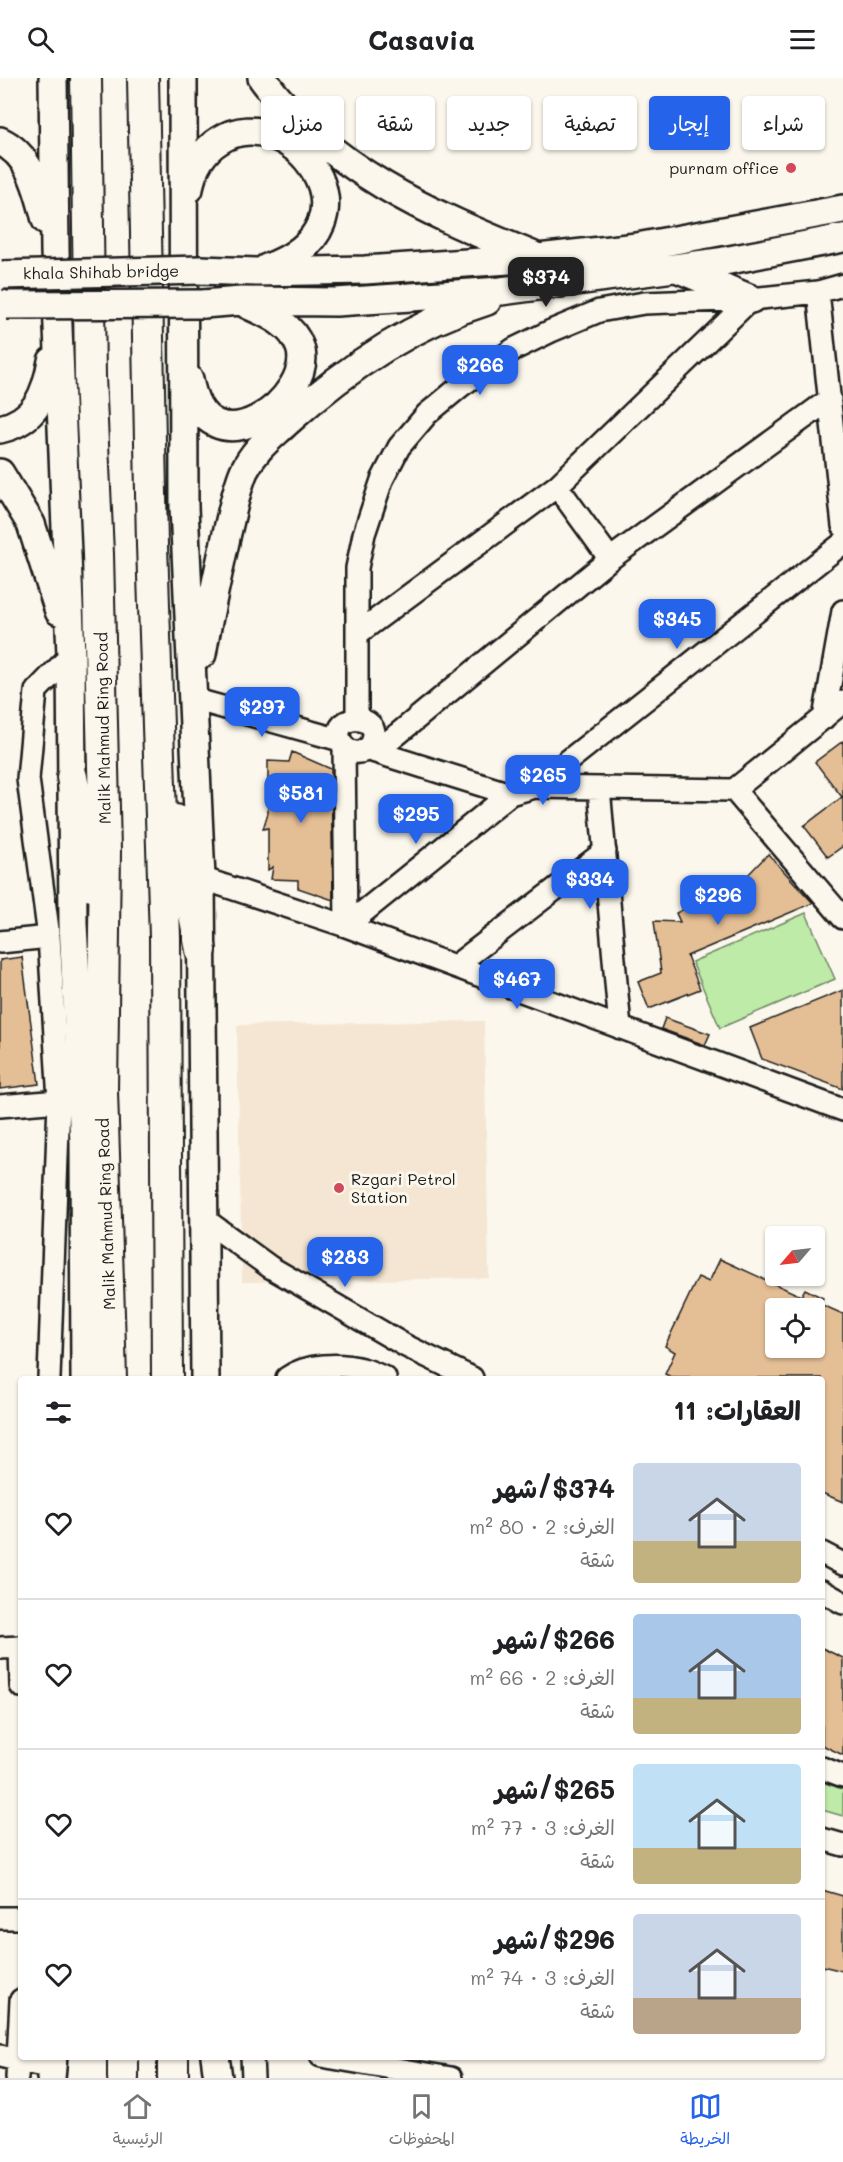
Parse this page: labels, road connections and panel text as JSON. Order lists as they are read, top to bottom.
{
  "streets": {
    "highway": ["Malik Mahmud Ring Road"],
    "main road": ["khala Shihab bridge"]
  },
  "places": ["purnam office", "Rzgari Petrol Station"],
  "north": "bottom left",
  "page": {
    "header": "Casavia",
    "chip": [
      "شراء",
      "إيجار",
      "تصفية",
      "جديد",
      "شقة",
      "منزل"
    ],
    "price": [
      "$374",
      "$266",
      "$345",
      "$297",
      "$265",
      "$581",
      "$295",
      "$334",
      "$296",
      "$467",
      "$283"
    ],
    "heading": "العقارات: 11",
    "list": [
      {
        "name": "$374/شهر",
        "note": "الغرف: 2 · 80 m² · شقة"
      },
      {
        "name": "$266/شهر",
        "note": "الغرف: 2 · 66 m² · شقة"
      },
      {
        "name": "$265/شهر",
        "note": "الغرف: 3 · 77 m² · شقة"
      },
      {
        "name": "$296/شهر",
        "note": "الغرف: 3 · 74 m² · شقة"
      }
    ],
    "tabs": ["الخريطة", "المحفوظات", "الرئيسية"]
  }
}
